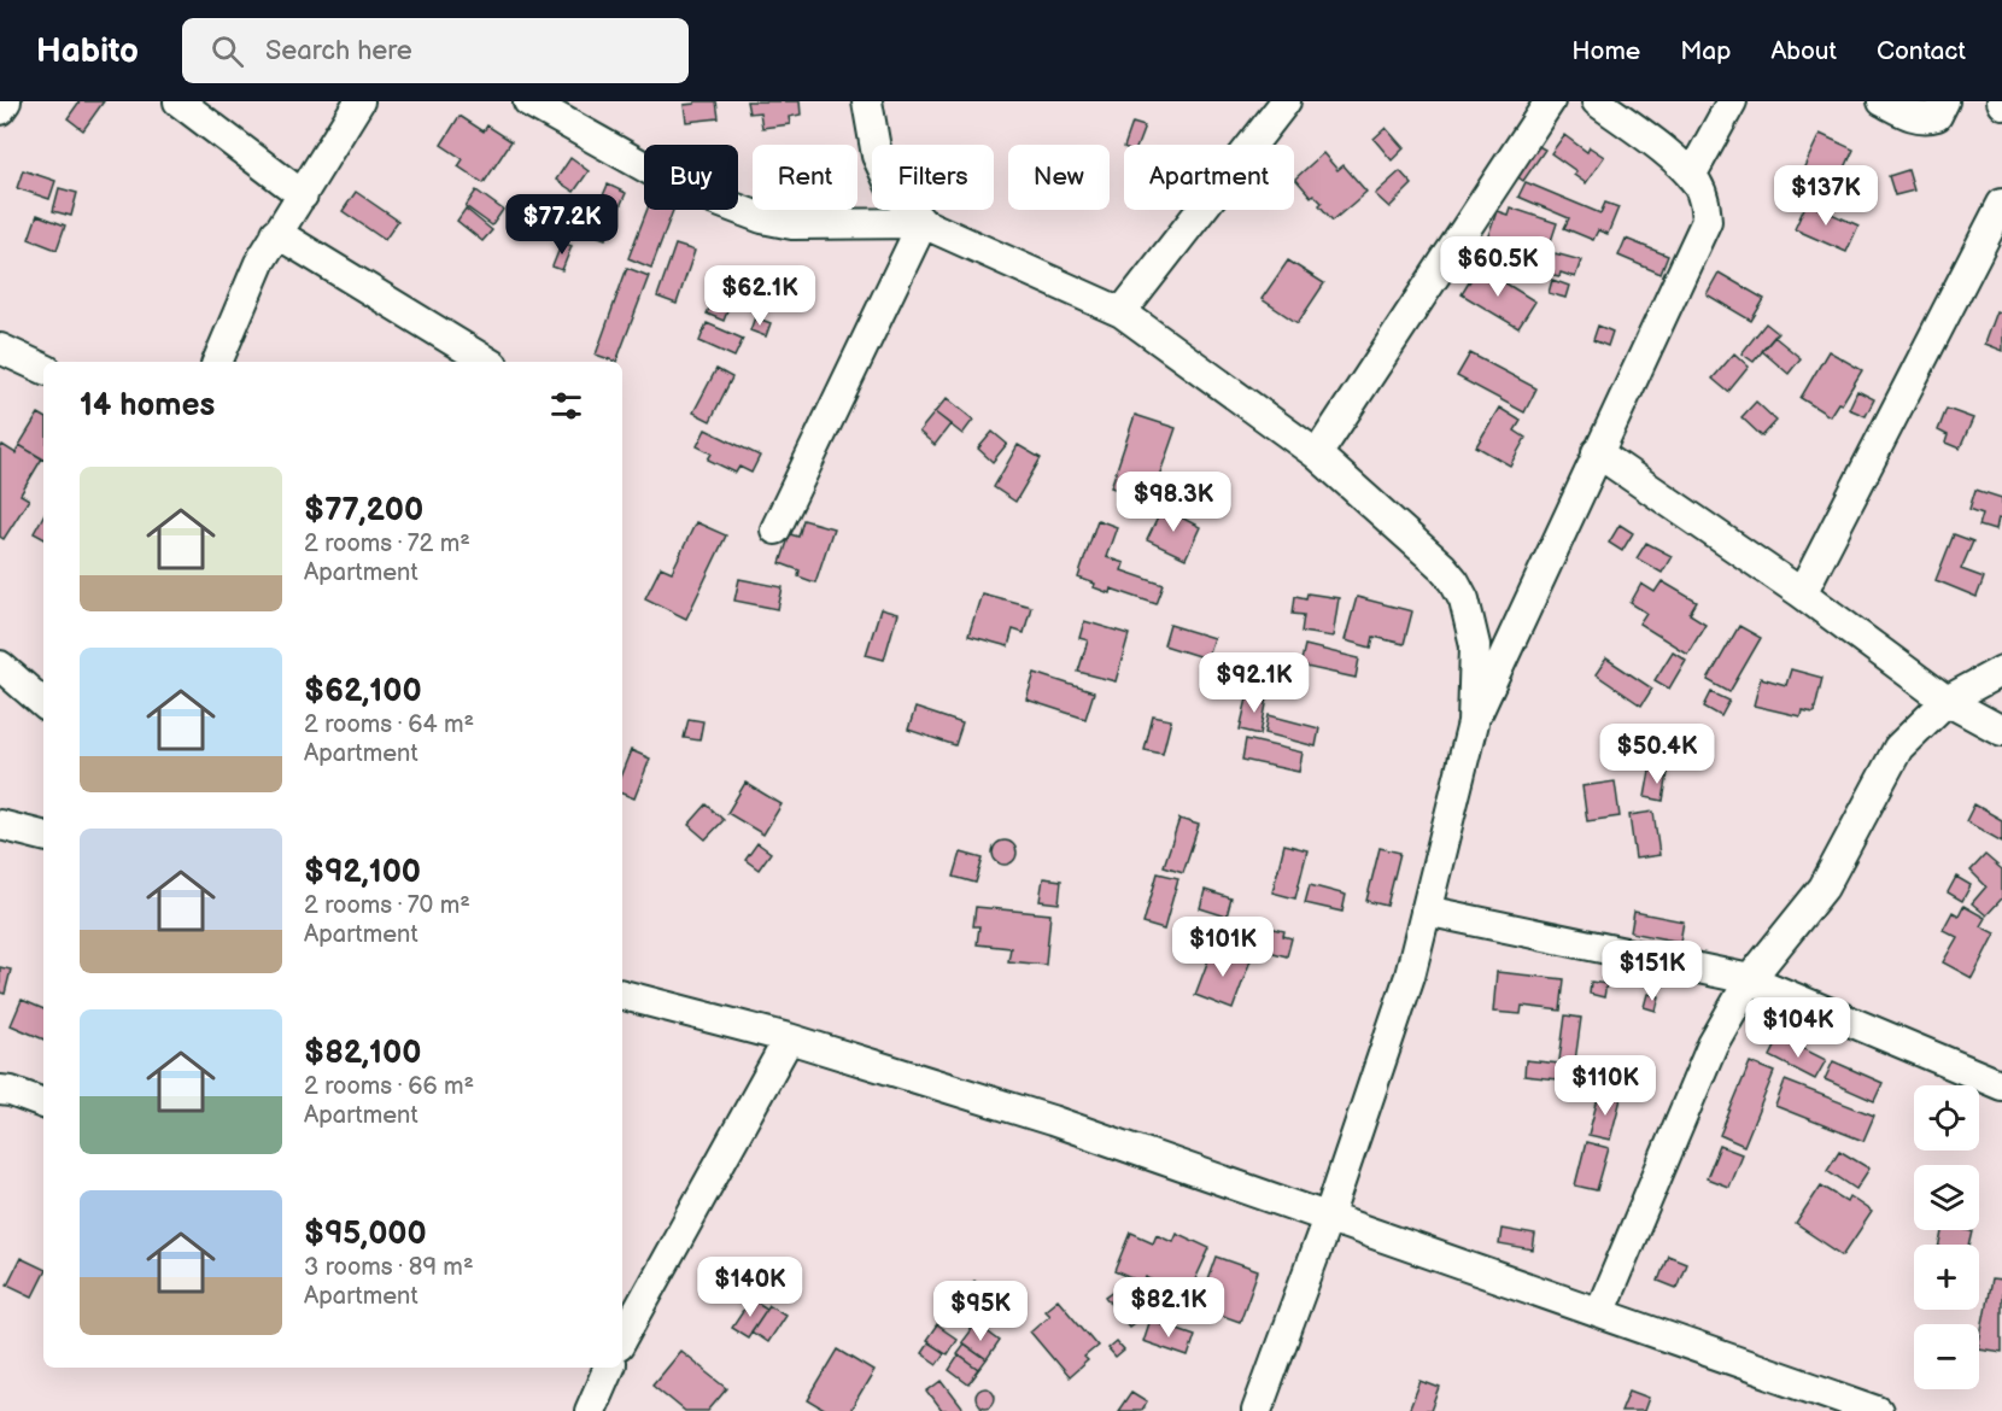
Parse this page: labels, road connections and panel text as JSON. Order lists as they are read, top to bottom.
{
  "page": {
    "header": "Habito",
    "search": "Search here",
    "nav": [
      "Home",
      "Map",
      "About",
      "Contact"
    ],
    "chip": [
      "Buy",
      "Rent",
      "Filters",
      "New",
      "Apartment"
    ],
    "price": [
      "$137K",
      "$77.2K",
      "$60.5K",
      "$62.1K",
      "$98.3K",
      "$92.1K",
      "$50.4K",
      "$101K",
      "$151K",
      "$104K",
      "$110K",
      "$140K",
      "$82.1K",
      "$95K"
    ],
    "heading": "14 homes",
    "list": [
      {
        "name": "$77,200",
        "note": "2 rooms · 72 m² · Apartment"
      },
      {
        "name": "$62,100",
        "note": "2 rooms · 64 m² · Apartment"
      },
      {
        "name": "$92,100",
        "note": "2 rooms · 70 m² · Apartment"
      },
      {
        "name": "$82,100",
        "note": "2 rooms · 66 m² · Apartment"
      },
      {
        "name": "$95,000",
        "note": "3 rooms · 89 m² · Apartment"
      }
    ],
    "map_buttons": ["+", "−"]
  }
}
